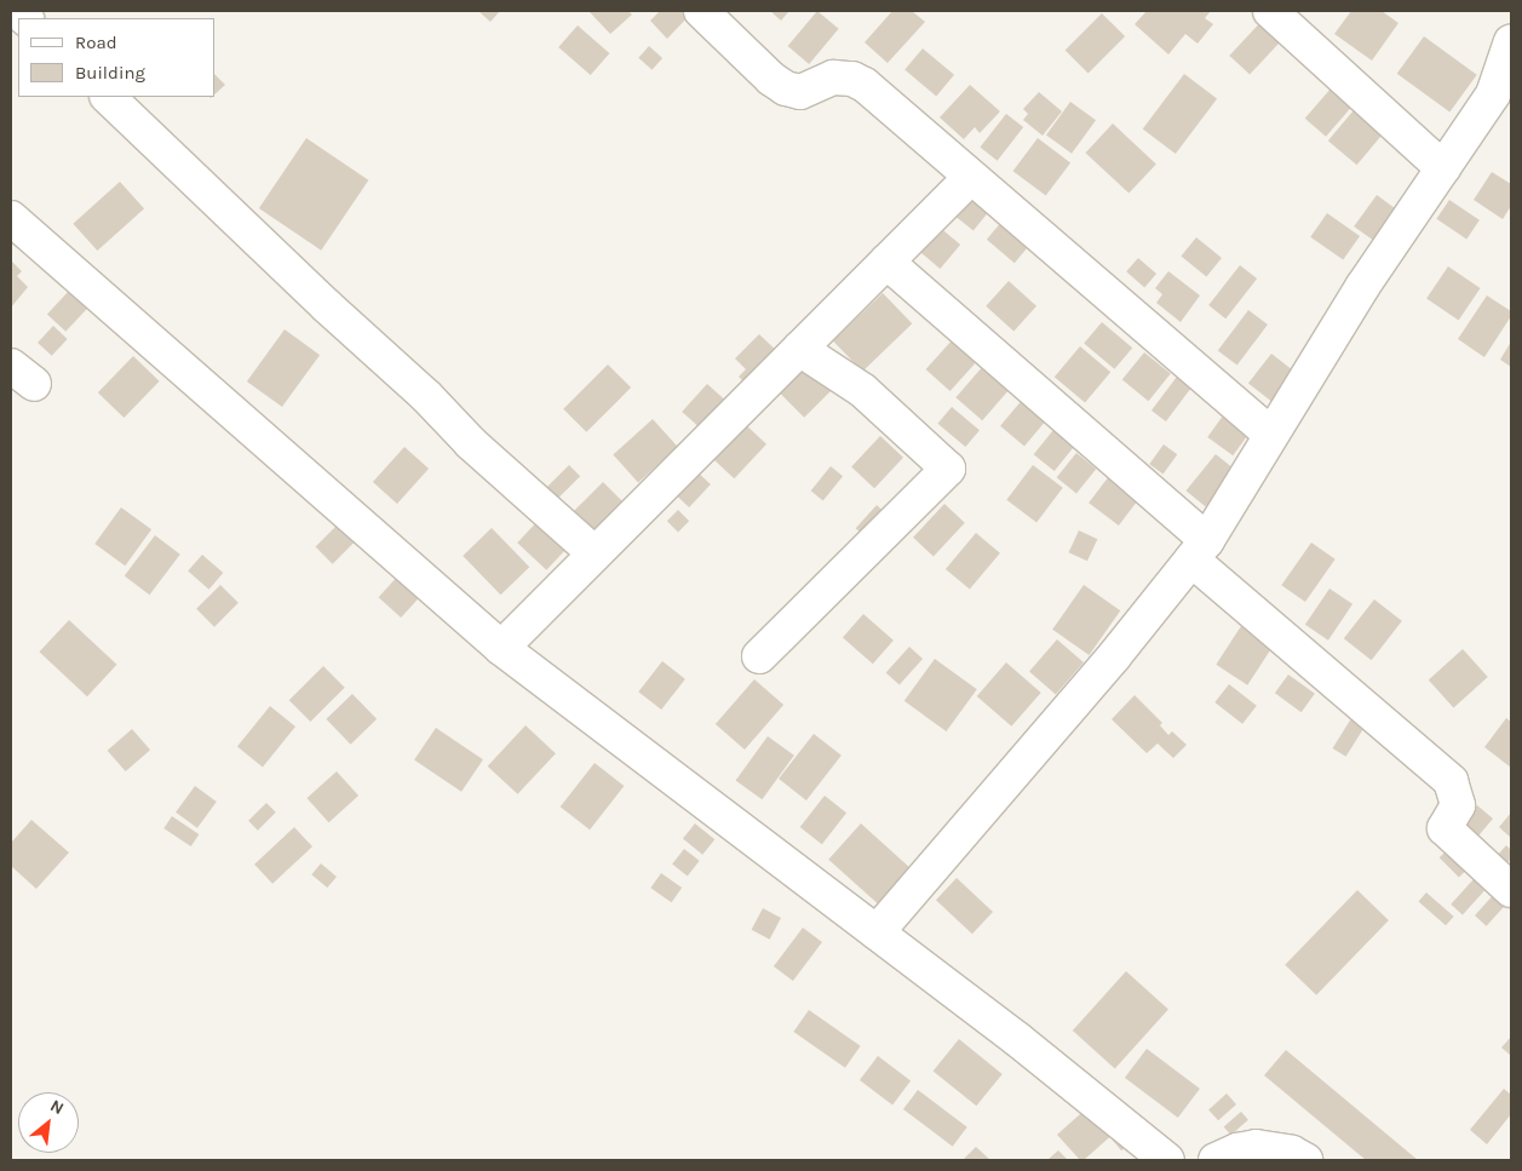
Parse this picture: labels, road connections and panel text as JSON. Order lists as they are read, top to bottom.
{
  "legend": ["Road", "Building"],
  "north": "top right"
}
